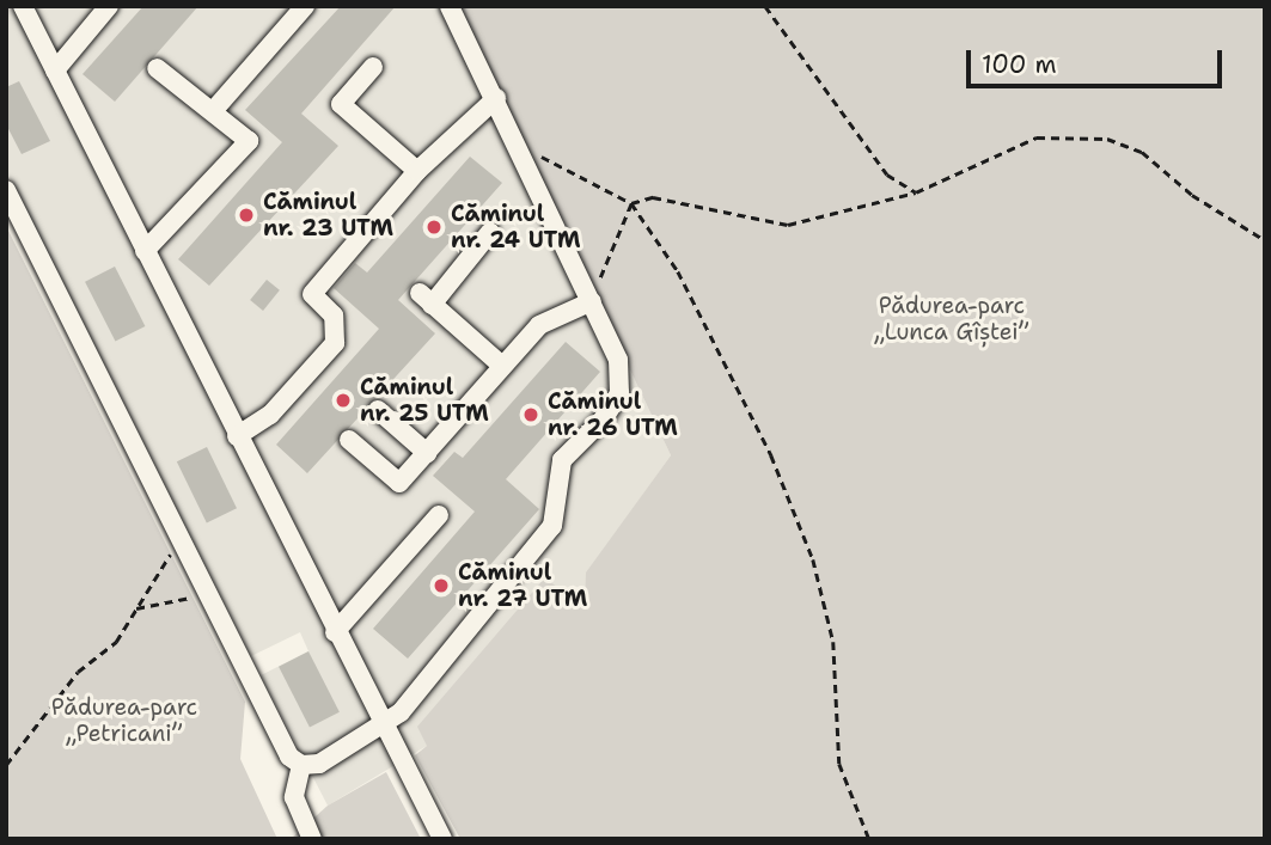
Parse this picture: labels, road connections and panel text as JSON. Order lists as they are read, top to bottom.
{
  "parks": ["Pădurea-parc „Lunca Gîștei”", "Pădurea-parc „Petricani”"],
  "places": [
    "Căminul nr. 23 UTM",
    "Căminul nr. 24 UTM",
    "Căminul nr. 25 UTM",
    "Căminul nr. 26 UTM",
    "Căminul nr. 27 UTM"
  ],
  "scale_bar": "100 m"
}
